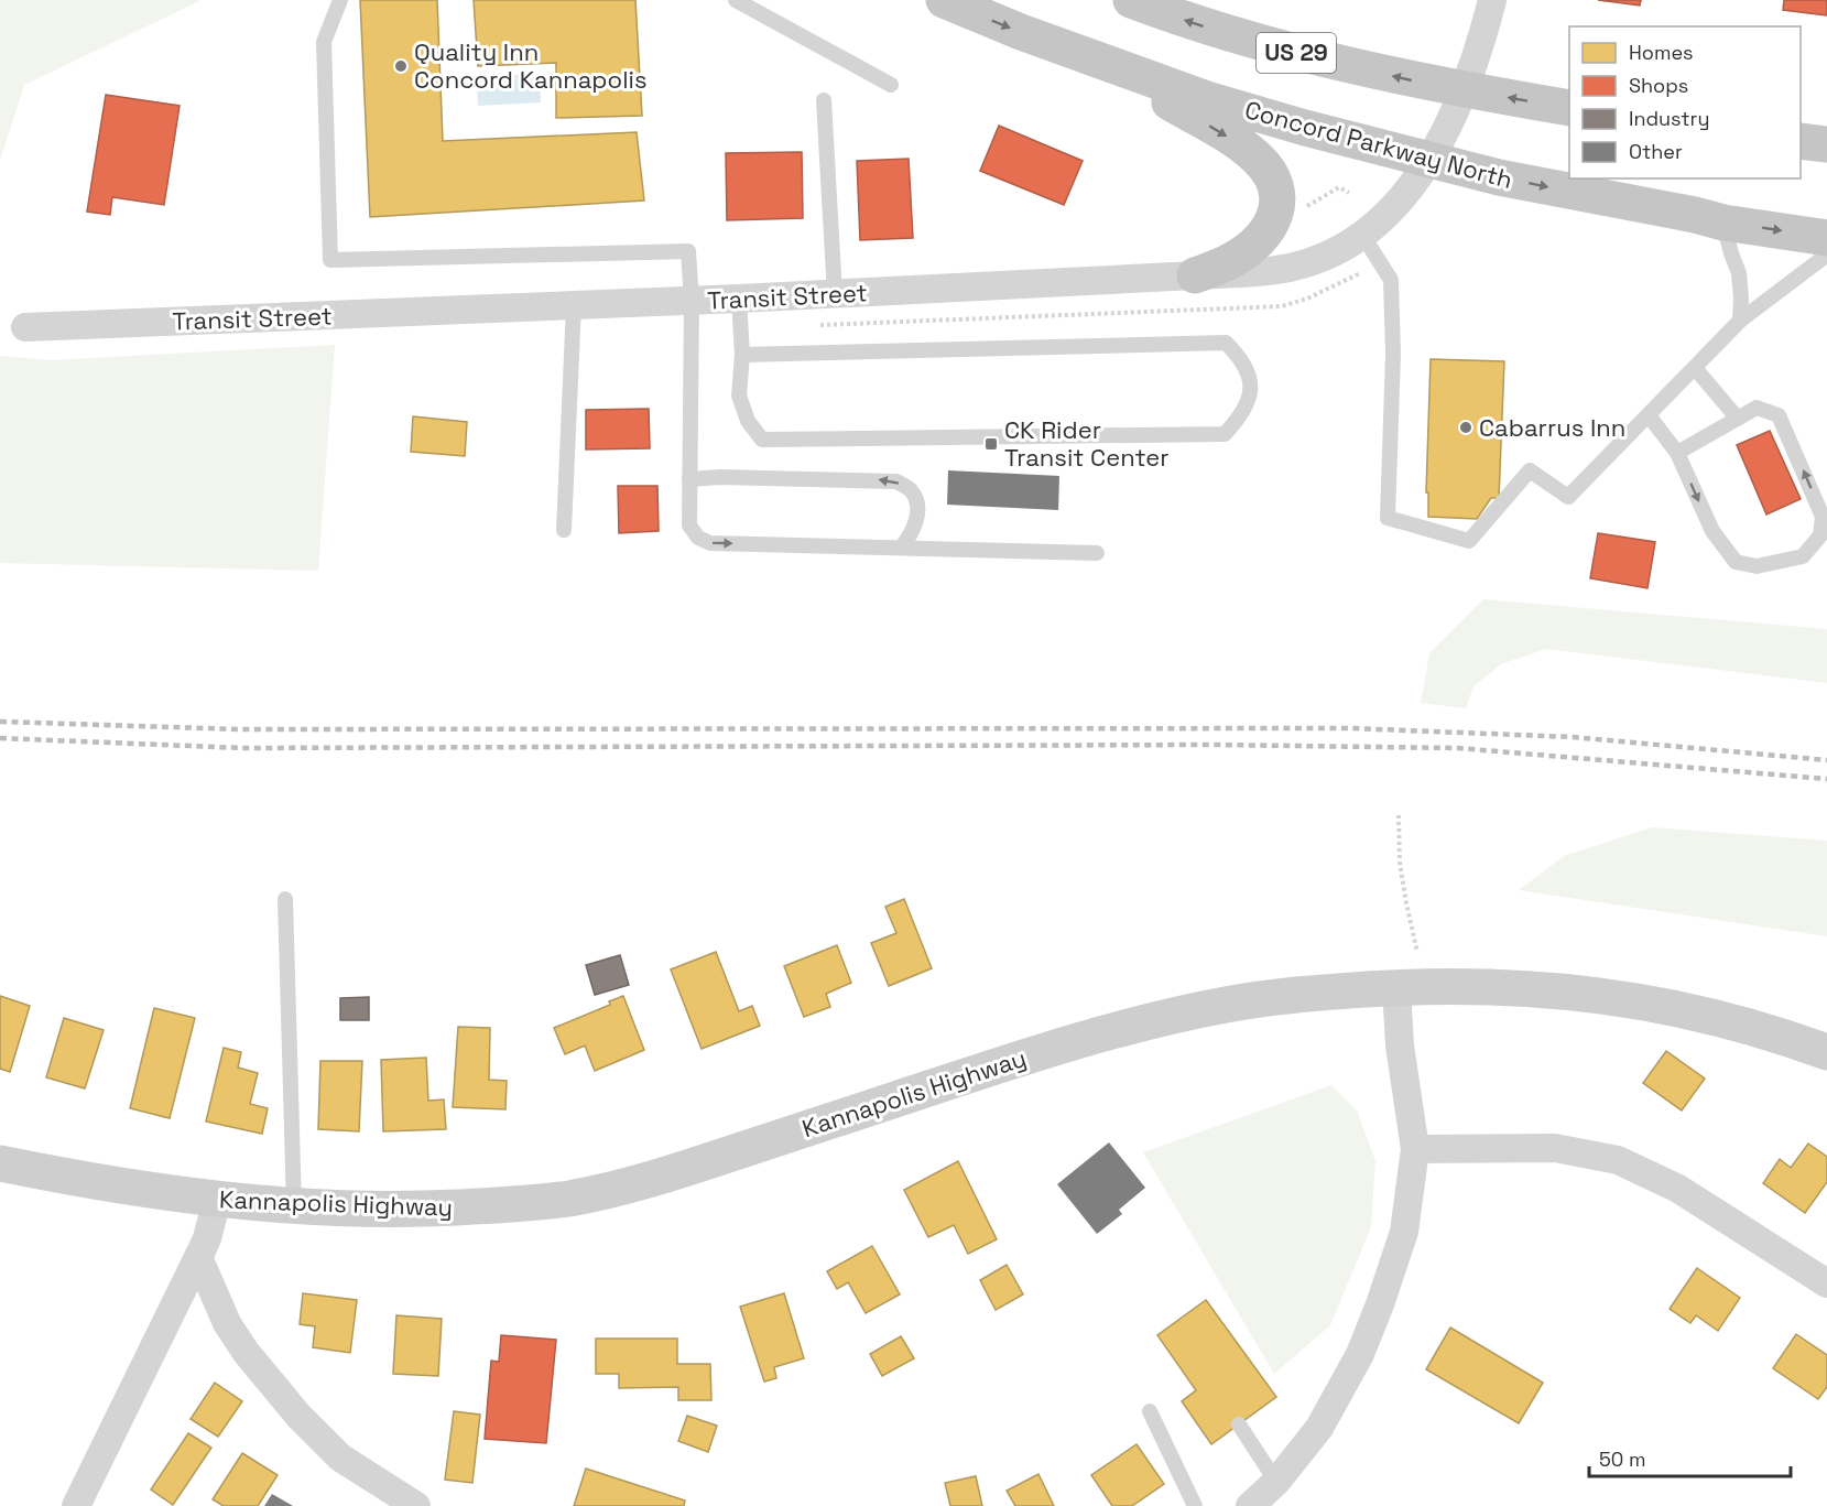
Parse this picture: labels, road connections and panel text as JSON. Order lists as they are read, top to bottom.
{
  "streets": {
    "highway": ["US 29", "Concord Parkway North"],
    "main road": ["Kannapolis Highway"],
    "street": ["Transit Street"]
  },
  "crossings": [
    ["US 29", "Transit Street"],
    ["Concord Parkway North", "Transit Street"]
  ],
  "one_way": ["Concord Parkway North"],
  "places": {
    "other": ["Quality Inn Concord Kannapolis", "Cabarrus Inn"],
    "transit": ["CK Rider Transit Center"]
  },
  "legend": [
    "Homes",
    "Shops",
    "Industry",
    "Other"
  ],
  "scale_bar": "50 m"
}
